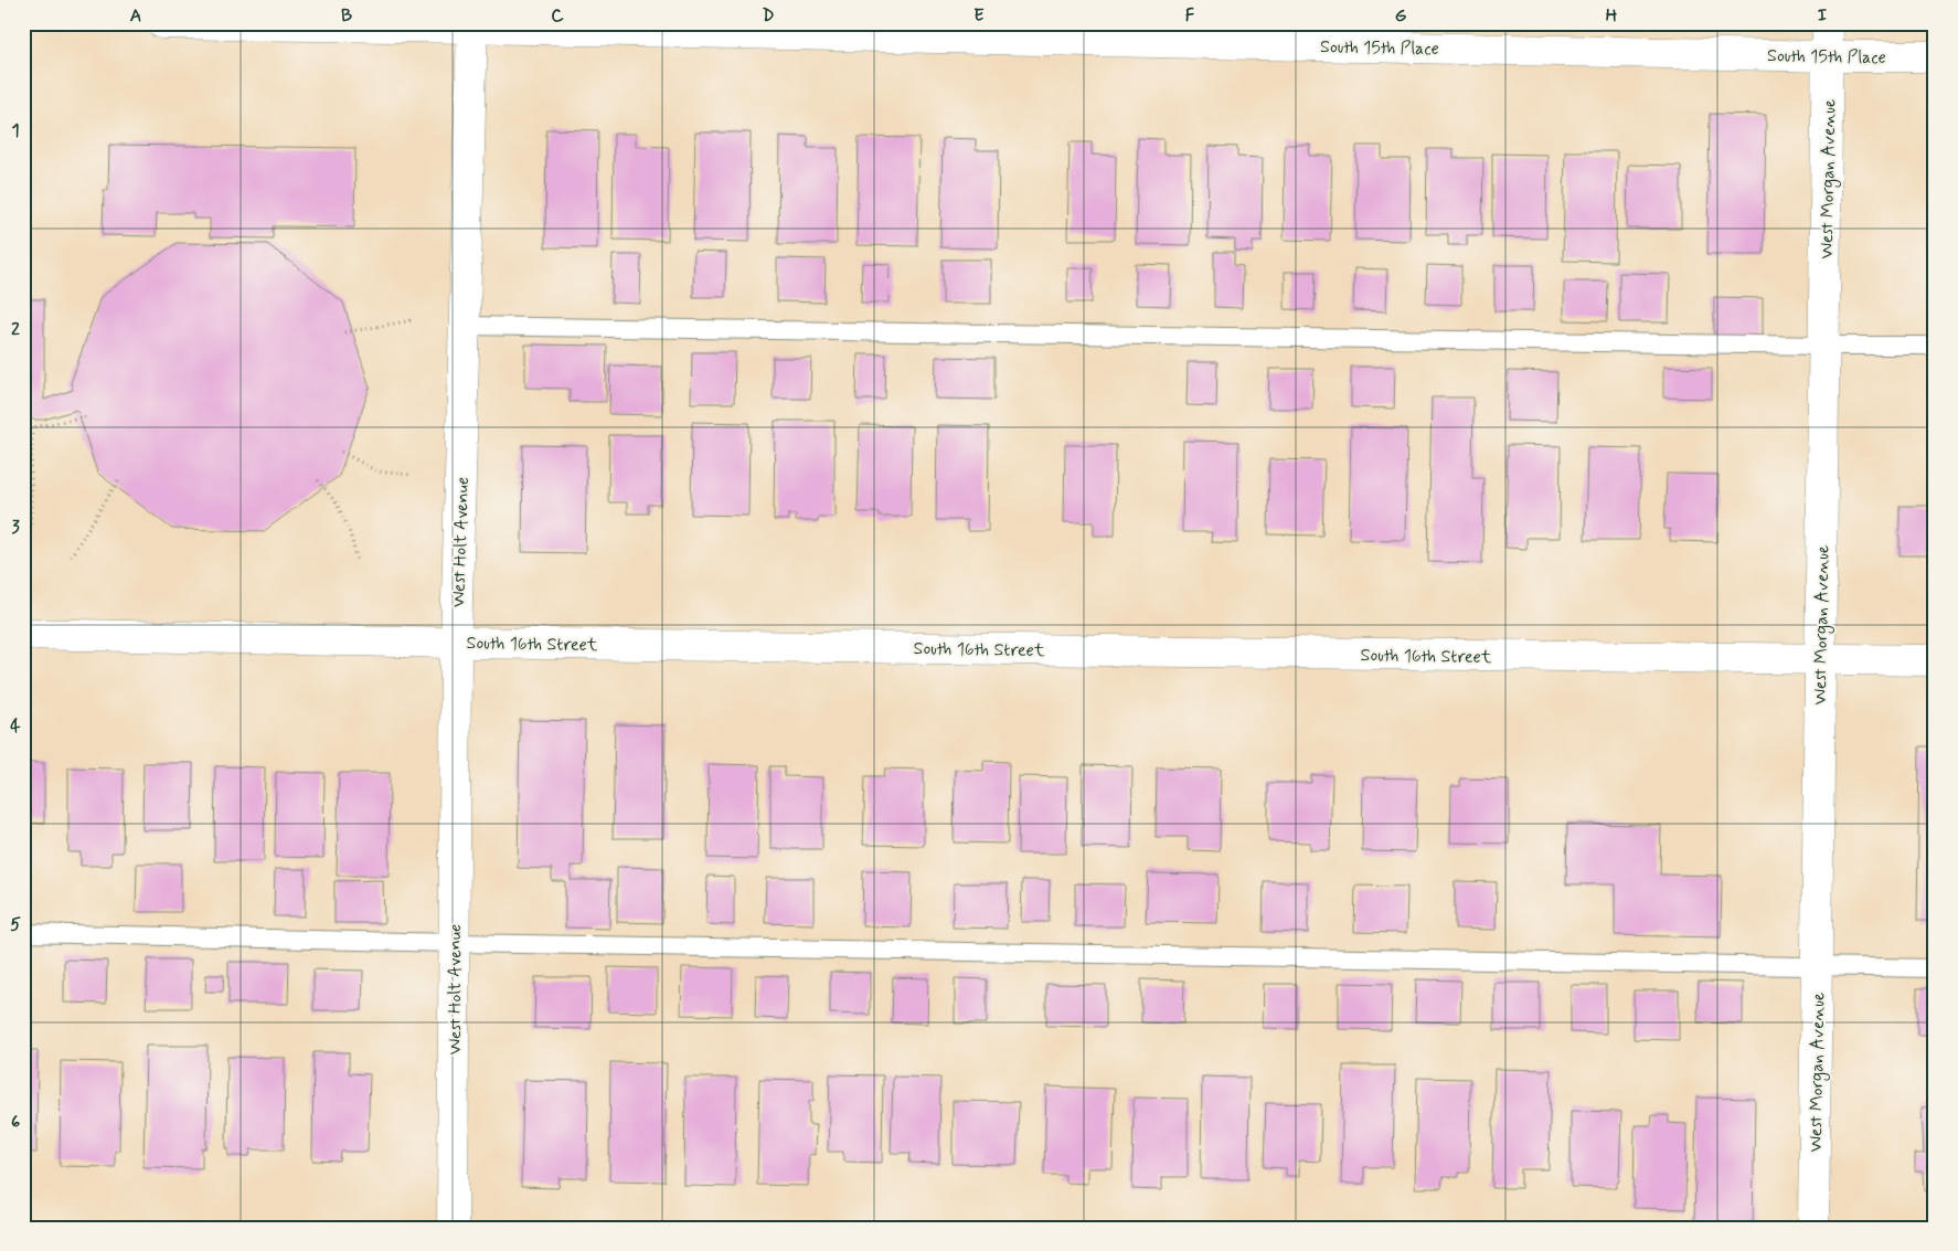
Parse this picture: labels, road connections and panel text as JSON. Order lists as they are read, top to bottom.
{
  "streets": {
    "street": [
      "South 15th Place",
      "West Morgan Avenue",
      "West Holt Avenue",
      "South 16th Street"
    ]
  },
  "crossings": [
    ["South 15th Place", "West Morgan Avenue"],
    ["South 15th Place", "West Holt Avenue"],
    ["West Morgan Avenue", "South 16th Street"],
    ["West Holt Avenue", "South 16th Street"]
  ],
  "grid": {
    "columns": [
      "A",
      "B",
      "C",
      "D",
      "E",
      "F",
      "G",
      "H",
      "I"
    ],
    "rows": [
      "1",
      "2",
      "3",
      "4",
      "5",
      "6"
    ]
  }
}
